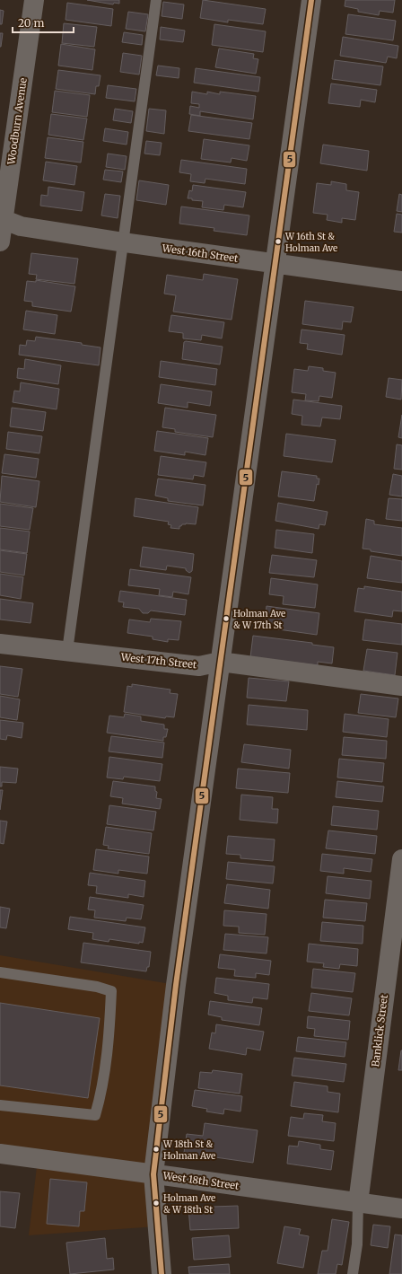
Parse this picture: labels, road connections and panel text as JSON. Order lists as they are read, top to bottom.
{
  "streets": {
    "street": [
      "Woodburn Avenue",
      "West 16th Street",
      "West 17th Street",
      "Banklick Street",
      "West 18th Street"
    ]
  },
  "crossings": [
    ["Woodburn Avenue", "West 16th Street"],
    ["Banklick Street", "West 18th Street"]
  ],
  "places": [
    "W 16th St & Holman Ave",
    "Holman Ave & W 17th St",
    "W 18th St & Holman Ave",
    "Holman Ave & W 18th St"
  ],
  "lines": ["transit line 5"],
  "scale_bar": "20 m"
}
